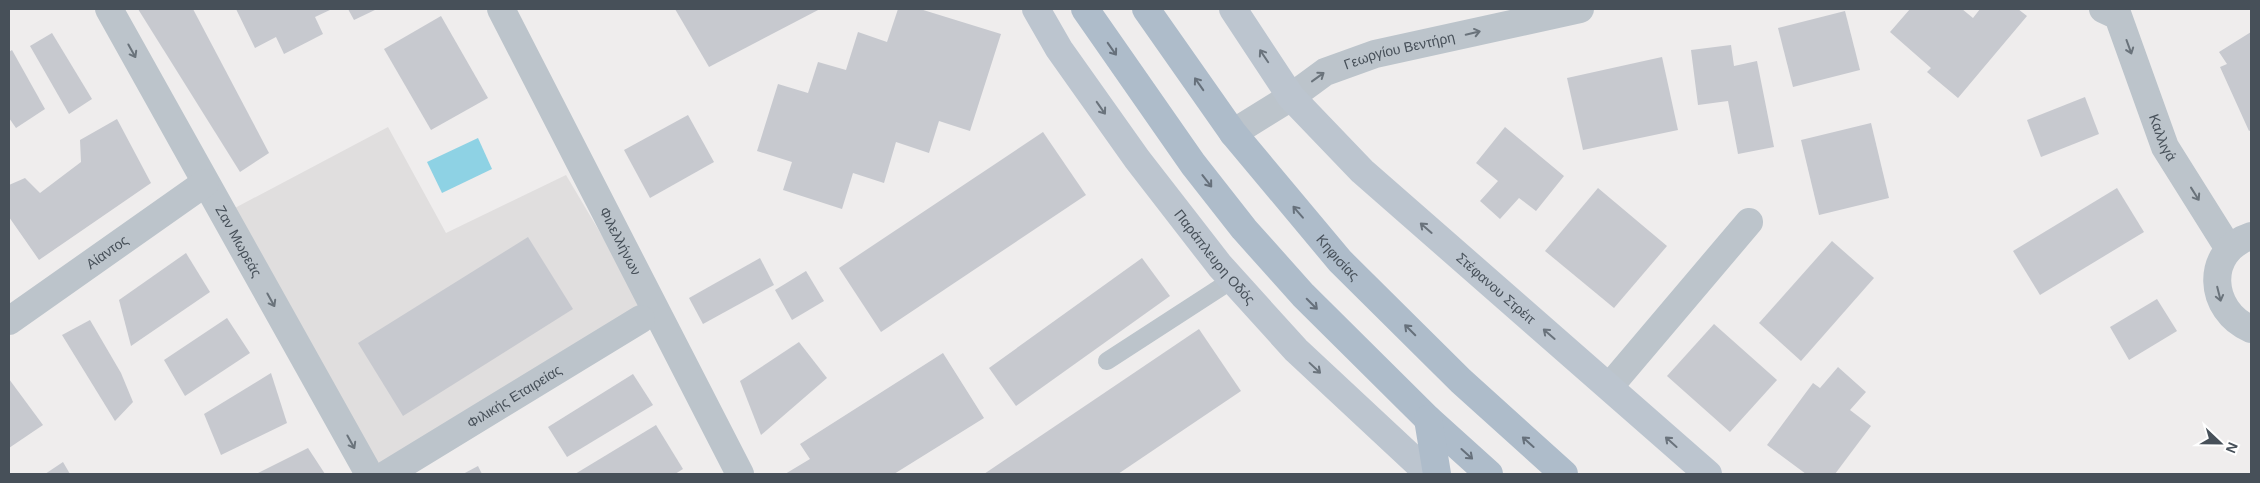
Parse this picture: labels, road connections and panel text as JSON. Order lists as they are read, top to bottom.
{
  "streets": {
    "main road": ["Κηφισίας"],
    "street": [
      "Γεωργίου Βεντήρη",
      "Καλλιγά",
      "Ζαν Μωρεάς",
      "Φιλελλήνων",
      "Αίαντος",
      "Παράπλευρη Οδός",
      "Στέφανου Στρέιτ",
      "Φιλικής Εταιρείας"
    ]
  },
  "crossings": [
    ["Γεωργίου Βεντήρη", "Κηφισίας"],
    ["Γεωργίου Βεντήρη", "Στέφανου Στρέιτ"],
    ["Ζαν Μωρεάς", "Αίαντος"]
  ],
  "one_way": [
    "Γεωργίου Βεντήρη",
    "Καλλιγά",
    "Ζαν Μωρεάς",
    "Παράπλευρη Οδός",
    "Στέφανου Στρέιτ"
  ],
  "north": "right"
}
